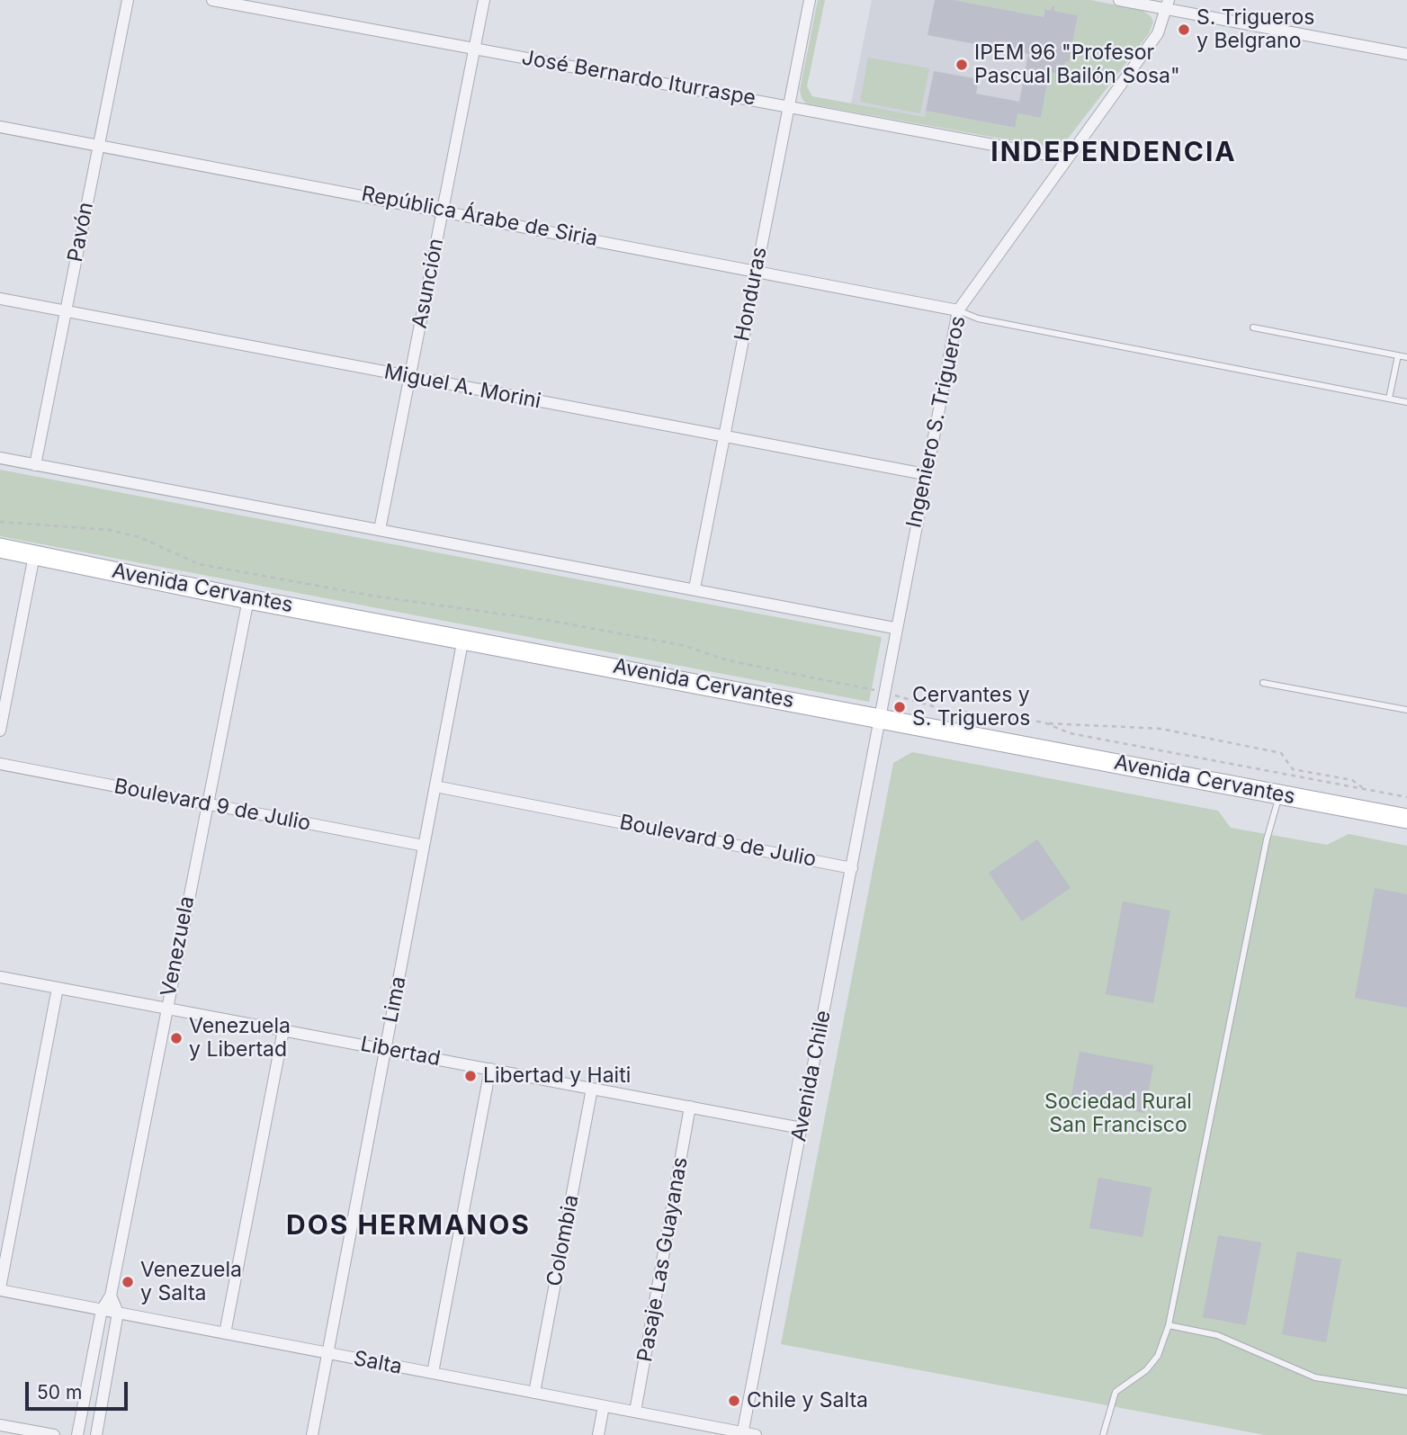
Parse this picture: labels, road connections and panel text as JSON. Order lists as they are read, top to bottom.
{
  "streets": {
    "main road": ["Avenida Cervantes"],
    "street": [
      "José Bernardo Iturraspe",
      "República Árabe de Siria",
      "Pavón",
      "Asunción",
      "Honduras",
      "Miguel A. Morini",
      "Ingeniero S. Trigueros",
      "Boulevard 9 de Julio",
      "Venezuela",
      "Lima",
      "Libertad",
      "Avenida Chile",
      "Colombia",
      "Pasaje Las Guayanas",
      "Salta"
    ]
  },
  "crossings": [
    ["José Bernardo Iturraspe", "Asunción"],
    ["José Bernardo Iturraspe", "Honduras"],
    ["José Bernardo Iturraspe", "Ingeniero S. Trigueros"],
    ["República Árabe de Siria", "Pavón"],
    ["República Árabe de Siria", "Asunción"],
    ["República Árabe de Siria", "Honduras"],
    ["República Árabe de Siria", "Ingeniero S. Trigueros"],
    ["Pavón", "Miguel A. Morini"],
    ["Asunción", "Miguel A. Morini"],
    ["Honduras", "Miguel A. Morini"],
    ["Miguel A. Morini", "Ingeniero S. Trigueros"],
    ["Ingeniero S. Trigueros", "Avenida Cervantes"],
    ["Ingeniero S. Trigueros", "Avenida Chile"],
    ["Avenida Cervantes", "Venezuela"],
    ["Avenida Cervantes", "Lima"],
    ["Avenida Cervantes", "Avenida Chile"],
    ["Boulevard 9 de Julio", "Venezuela"],
    ["Boulevard 9 de Julio", "Lima"],
    ["Boulevard 9 de Julio", "Avenida Chile"],
    ["Venezuela", "Libertad"],
    ["Venezuela", "Salta"],
    ["Lima", "Libertad"],
    ["Lima", "Salta"],
    ["Libertad", "Avenida Chile"],
    ["Libertad", "Colombia"],
    ["Libertad", "Pasaje Las Guayanas"],
    ["Avenida Chile", "Salta"],
    ["Colombia", "Salta"],
    ["Pasaje Las Guayanas", "Salta"]
  ],
  "districts": ["INDEPENDENCIA", "DOS HERMANOS"],
  "parks": ["Sociedad Rural San Francisco"],
  "places": [
    "S. Trigueros y Belgrano",
    "IPEM 96 \"Profesor Pascual Bailón Sosa\"",
    "Cervantes y S. Trigueros",
    "Venezuela y Libertad",
    "Libertad y Haiti",
    "Venezuela y Salta",
    "Chile y Salta"
  ],
  "scale_bar": "50 m"
}
